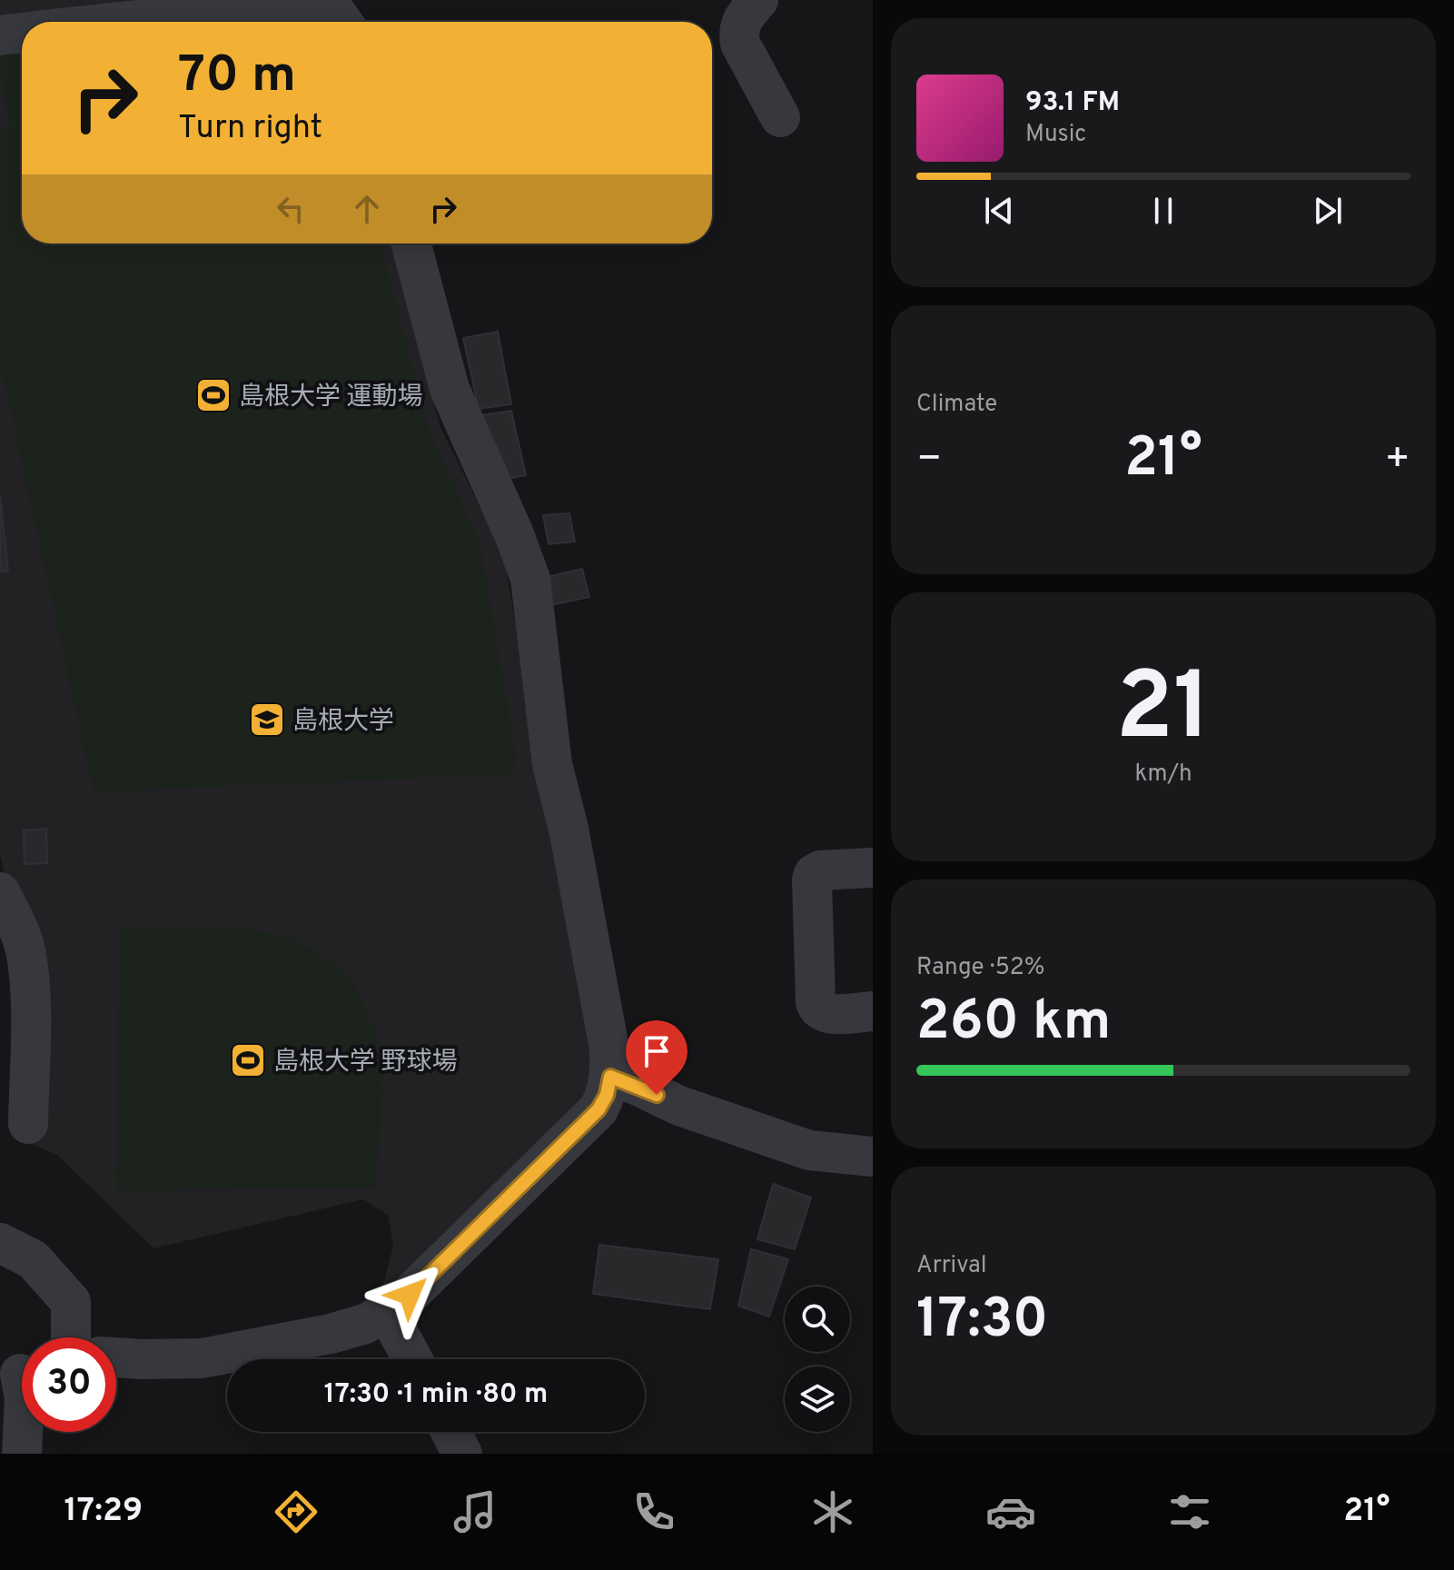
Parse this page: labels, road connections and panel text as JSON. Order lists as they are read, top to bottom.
{
  "places": {
    "sports": ["島根大学 運動場", "島根大学 野球場"],
    "school or university": ["島根大学"]
  },
  "page": {
    "turn": ["70 m", "Turn right"],
    "song": ["93.1 FM", "Music"],
    "tile": [
      "Climate",
      ["21", "km/h"],
      ["Range · 52%", "260 km"],
      ["Arrival", "17:30"]
    ],
    "heat": ["−", "21°", "+"],
    "limit": "30",
    "trip": "17:30 · 1 min · 80 m",
    "tabs": ["17:29", "21°"]
  }
}
